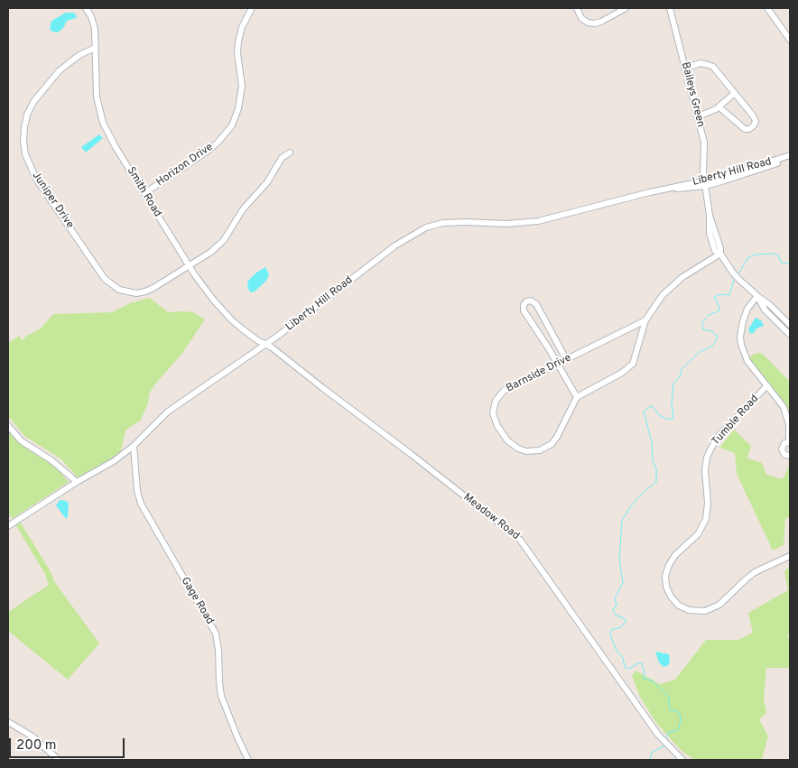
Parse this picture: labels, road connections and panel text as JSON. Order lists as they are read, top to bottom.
{
  "streets": {
    "street": [
      "Baileys Green",
      "Horizon Drive",
      "Liberty Hill Road",
      "Smith Road",
      "Juniper Drive",
      "Barnside Drive",
      "Tumble Road",
      "Meadow Road",
      "Gage Road"
    ]
  },
  "crossings": [
    ["Baileys Green", "Liberty Hill Road"],
    ["Horizon Drive", "Smith Road"],
    ["Liberty Hill Road", "Smith Road"],
    ["Liberty Hill Road", "Meadow Road"],
    ["Liberty Hill Road", "Gage Road"],
    ["Smith Road", "Juniper Drive"],
    ["Smith Road", "Meadow Road"]
  ],
  "scale_bar": "200 m"
}
